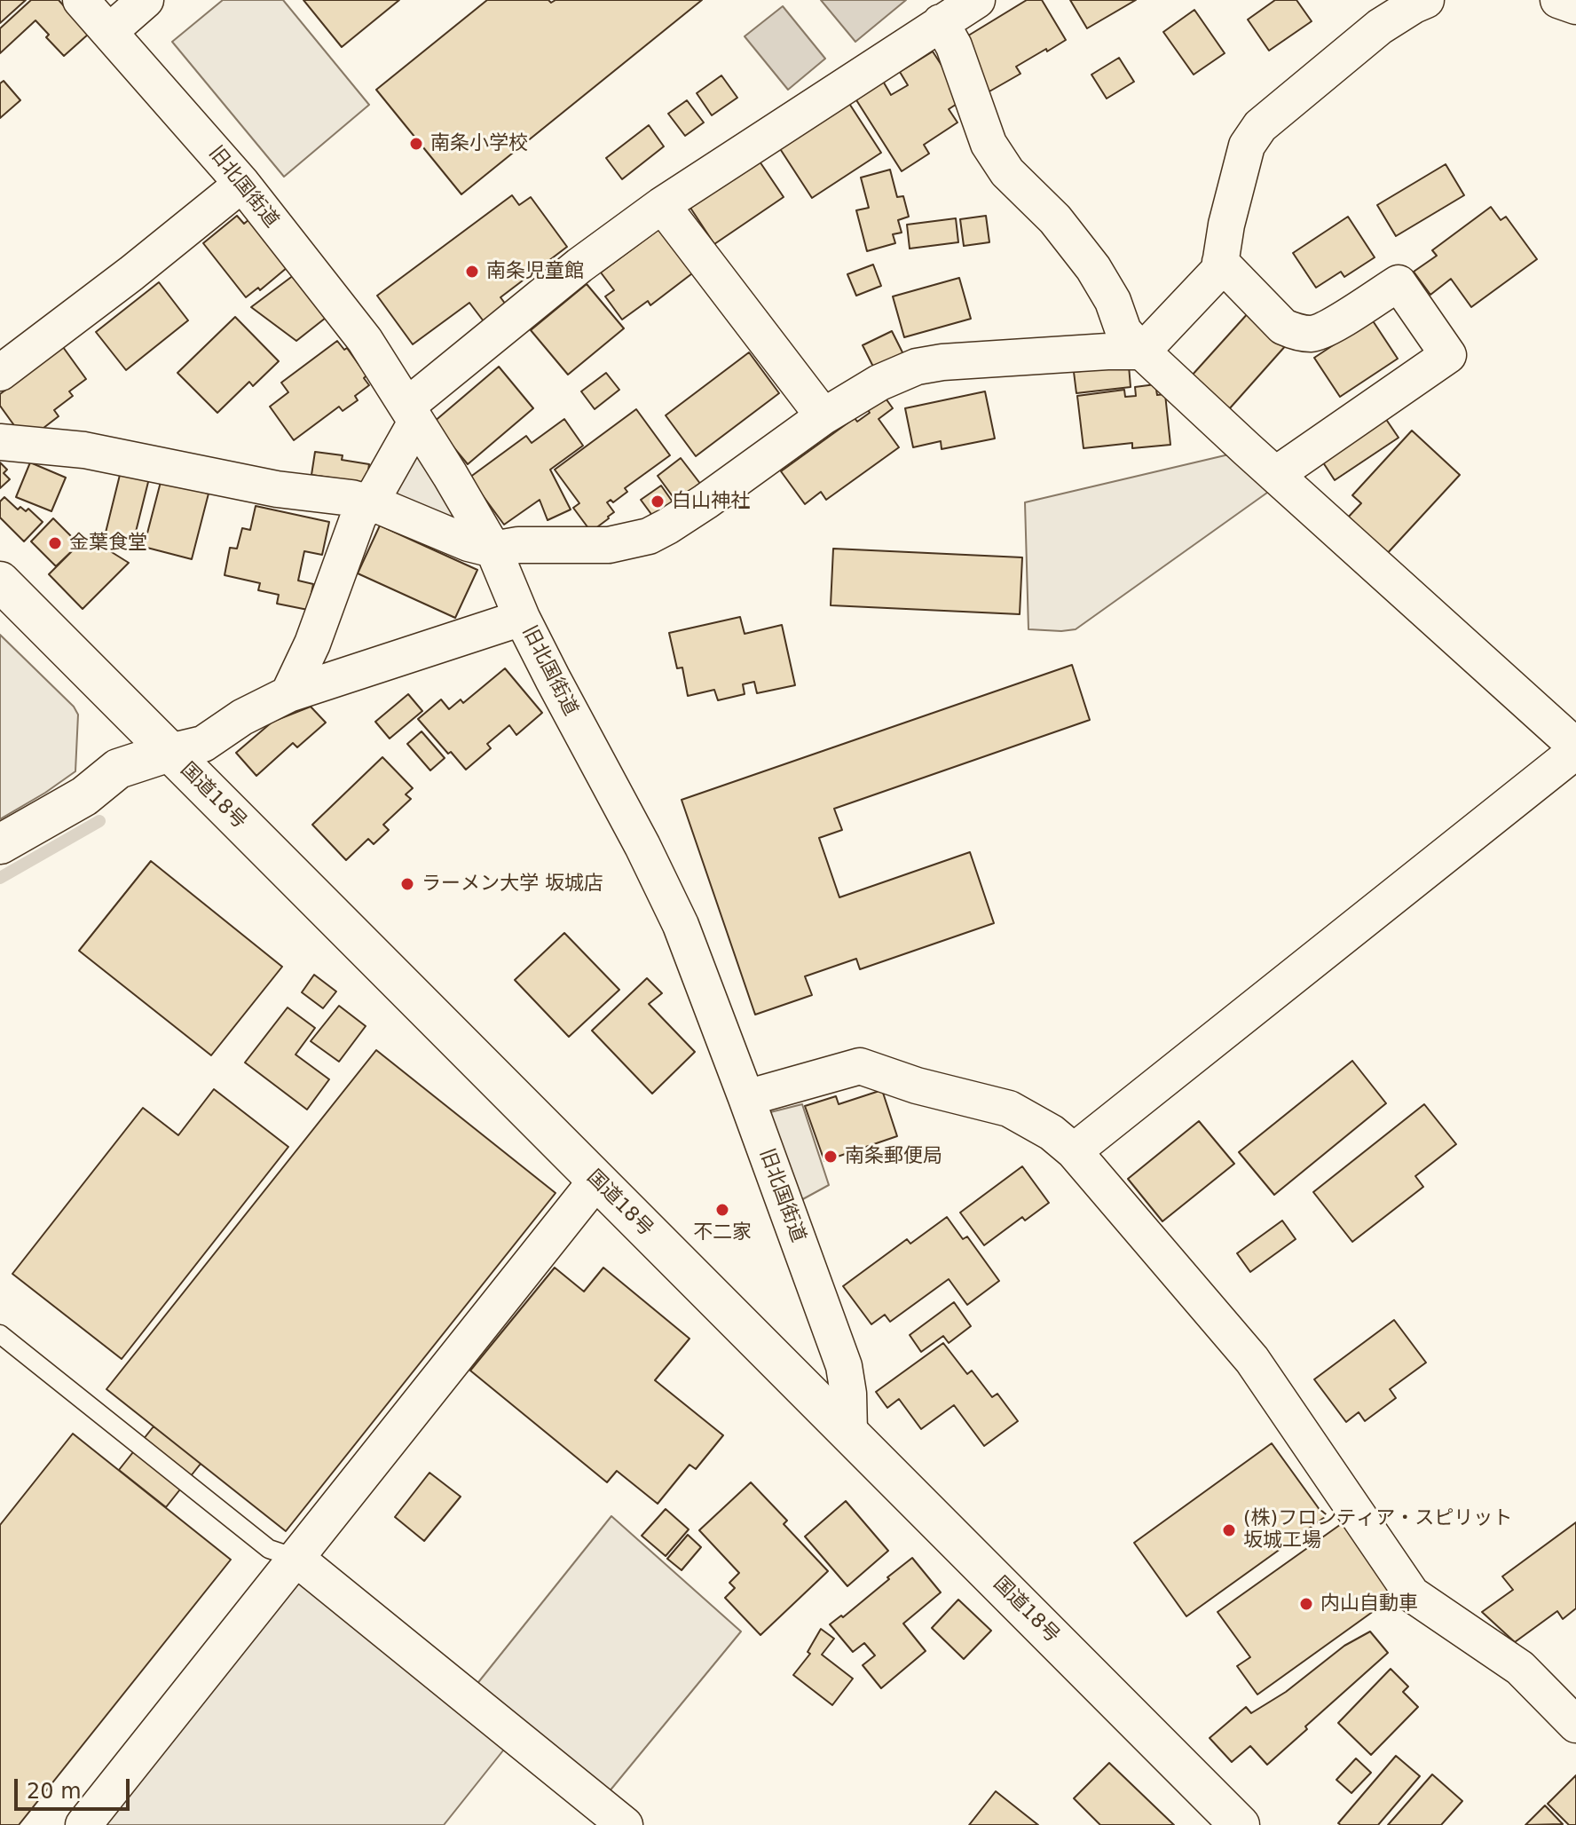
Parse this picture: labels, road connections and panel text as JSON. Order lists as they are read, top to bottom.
{
  "streets": {
    "main road": ["国道18号"],
    "street": ["旧北国街道"]
  },
  "crossings": [
    ["旧北国街道", "国道18号"]
  ],
  "places": [
    "南条小学校",
    "南条児童館",
    "白山神社",
    "金葉食堂",
    "ラーメン大学 坂城店",
    "南条郵便局",
    "不二家",
    "(株)フロンティア・スピリット 坂城工場",
    "内山自動車"
  ],
  "scale_bar": "20 m"
}
